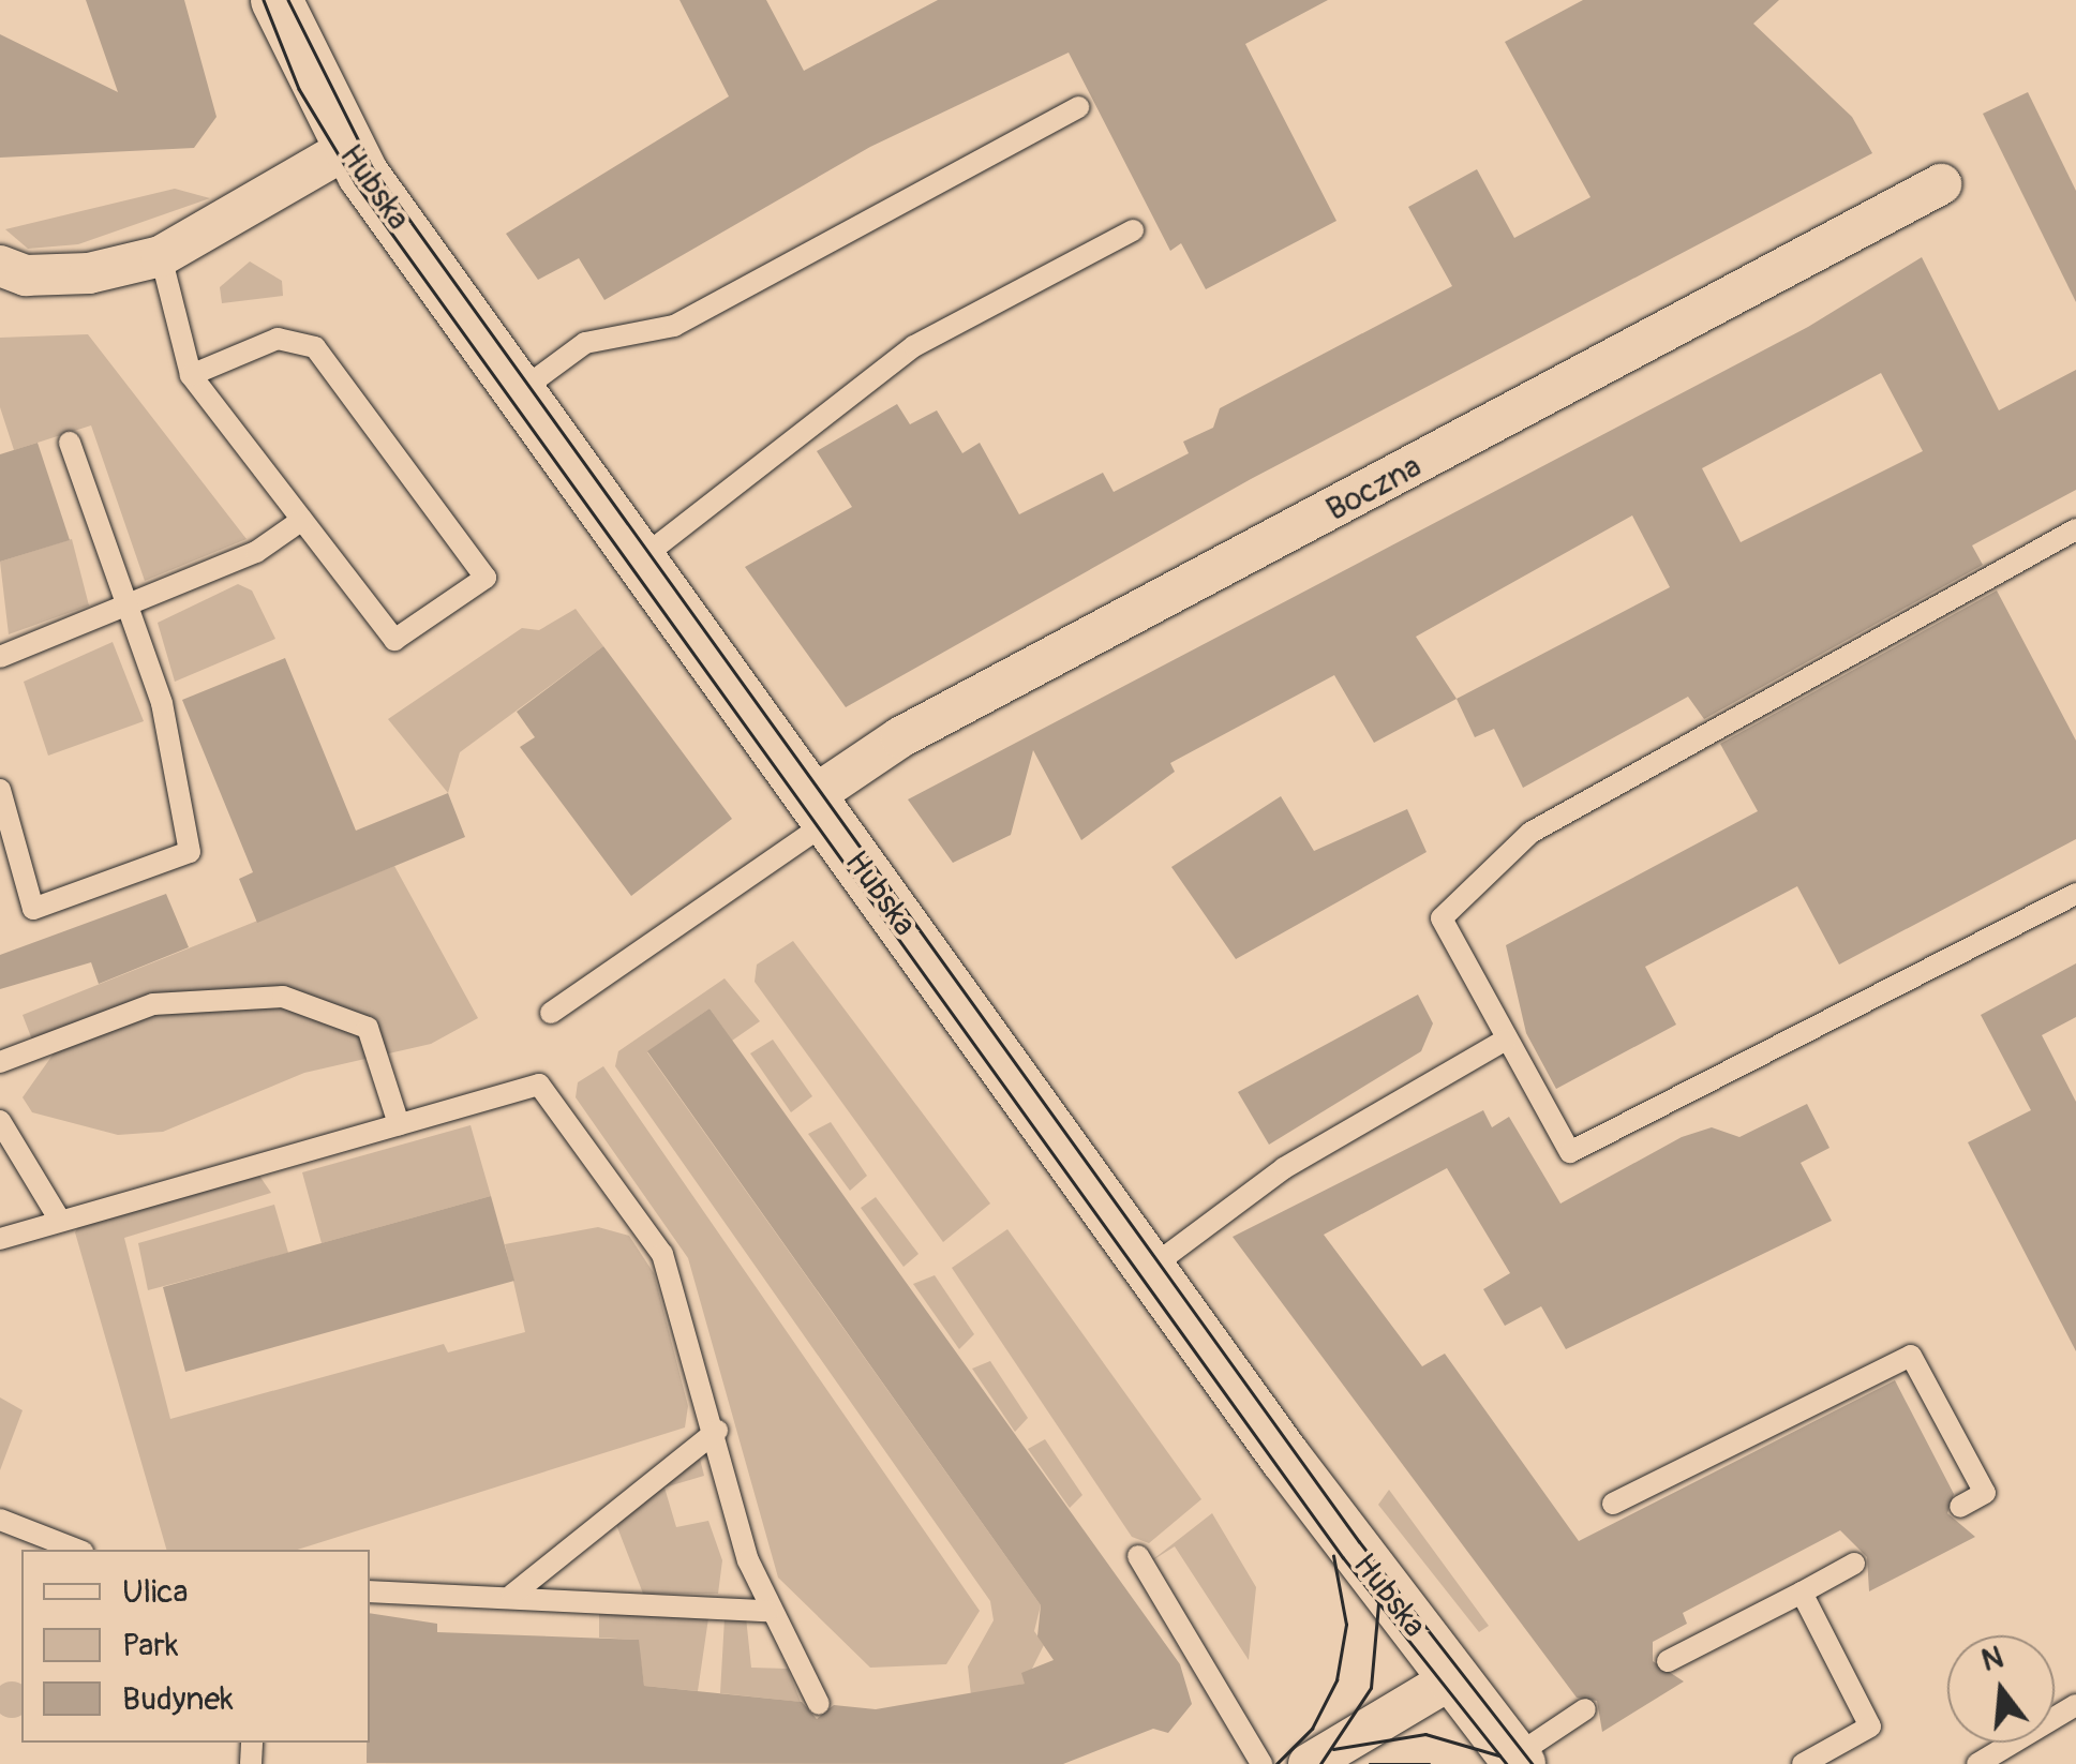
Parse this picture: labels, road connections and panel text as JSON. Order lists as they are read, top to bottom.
{
  "streets": {
    "street": ["Hubska", "Boczna"]
  },
  "crossings": [
    ["Hubska", "Boczna"]
  ],
  "legend": ["Ulica", "Park", "Budynek"],
  "north": "top"
}
